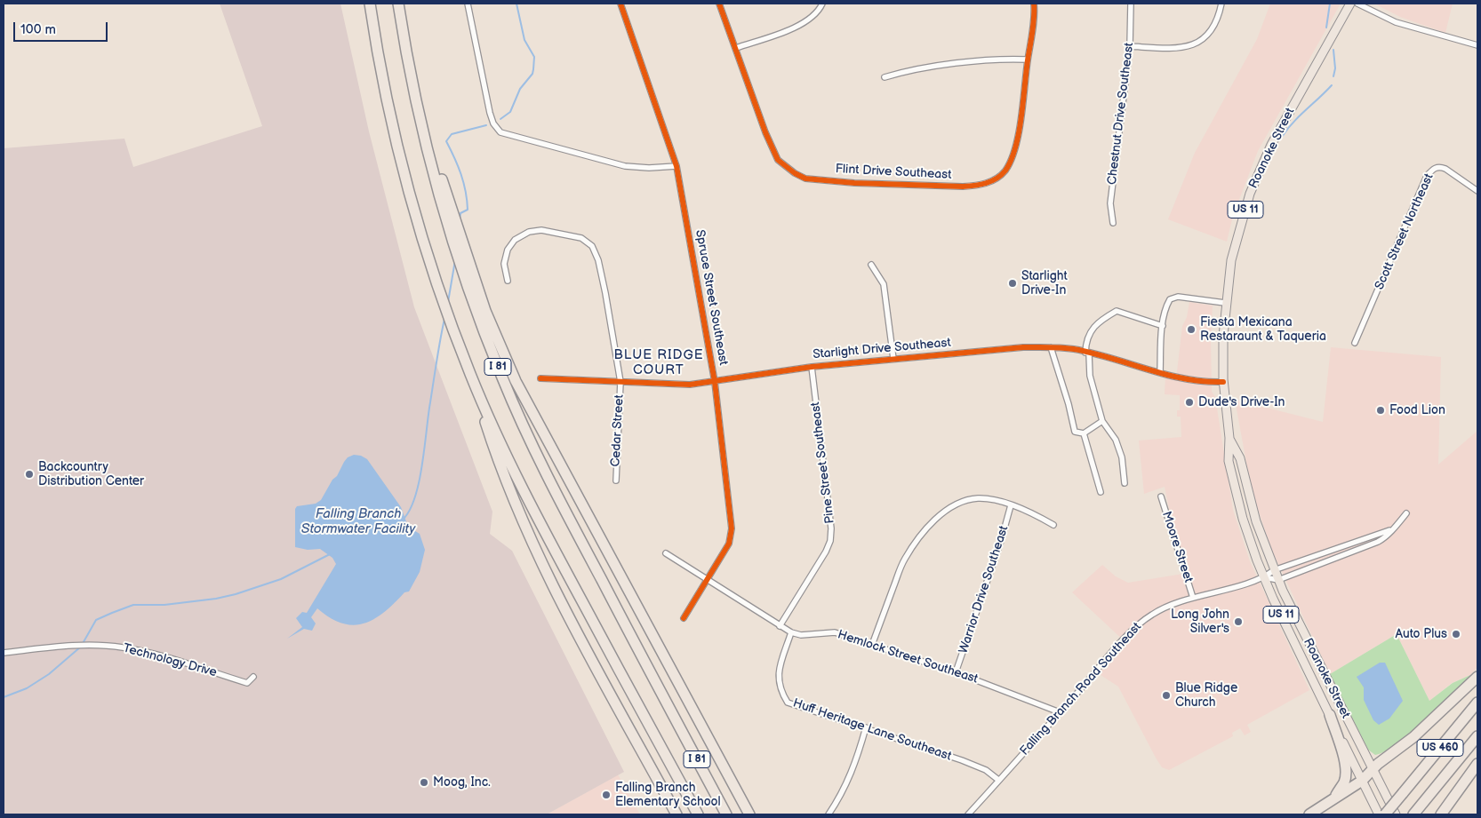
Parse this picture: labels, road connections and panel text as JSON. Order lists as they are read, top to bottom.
{
  "streets": {
    "highway": ["I 81", "US 460"],
    "main road": ["Roanoke Street", "US 11"],
    "street": [
      "Chestnut Drive Southeast",
      "Flint Drive Southeast",
      "Scott Street Northeast",
      "Spruce Street Southeast",
      "Starlight Drive Southeast",
      "Cedar Street",
      "Pine Street Southeast",
      "Moore Street",
      "Warrior Drive Southeast",
      "Hemlock Street Southeast",
      "Technology Drive",
      "Falling Branch Road Southeast",
      "Huff Heritage Lane Southeast"
    ]
  },
  "crossings": [
    ["Roanoke Street", "Starlight Drive Southeast"],
    ["Roanoke Street", "Falling Branch Road Southeast"],
    ["Spruce Street Southeast", "Starlight Drive Southeast"],
    ["Spruce Street Southeast", "Hemlock Street Southeast"],
    ["Starlight Drive Southeast", "Cedar Street"],
    ["Starlight Drive Southeast", "Pine Street Southeast"],
    ["Pine Street Southeast", "Hemlock Street Southeast"],
    ["Moore Street", "Falling Branch Road Southeast"],
    ["Warrior Drive Southeast", "Hemlock Street Southeast"],
    ["Hemlock Street Southeast", "Falling Branch Road Southeast"],
    ["Hemlock Street Southeast", "Huff Heritage Lane Southeast"],
    ["Falling Branch Road Southeast", "Huff Heritage Lane Southeast"]
  ],
  "districts": ["BLUE RIDGE COURT"],
  "water": ["Falling Branch Stormwater Facility"],
  "places": [
    "Starlight Drive-In",
    "Fiesta Mexicana Restaraunt & Taqueria",
    "Dude's Drive-In",
    "Food Lion",
    "Backcountry Distribution Center",
    "Long John Silver's",
    "Auto Plus",
    "Blue Ridge Church",
    "Moog, Inc.",
    "Falling Branch Elementary School"
  ],
  "scale_bar": "100 m"
}
